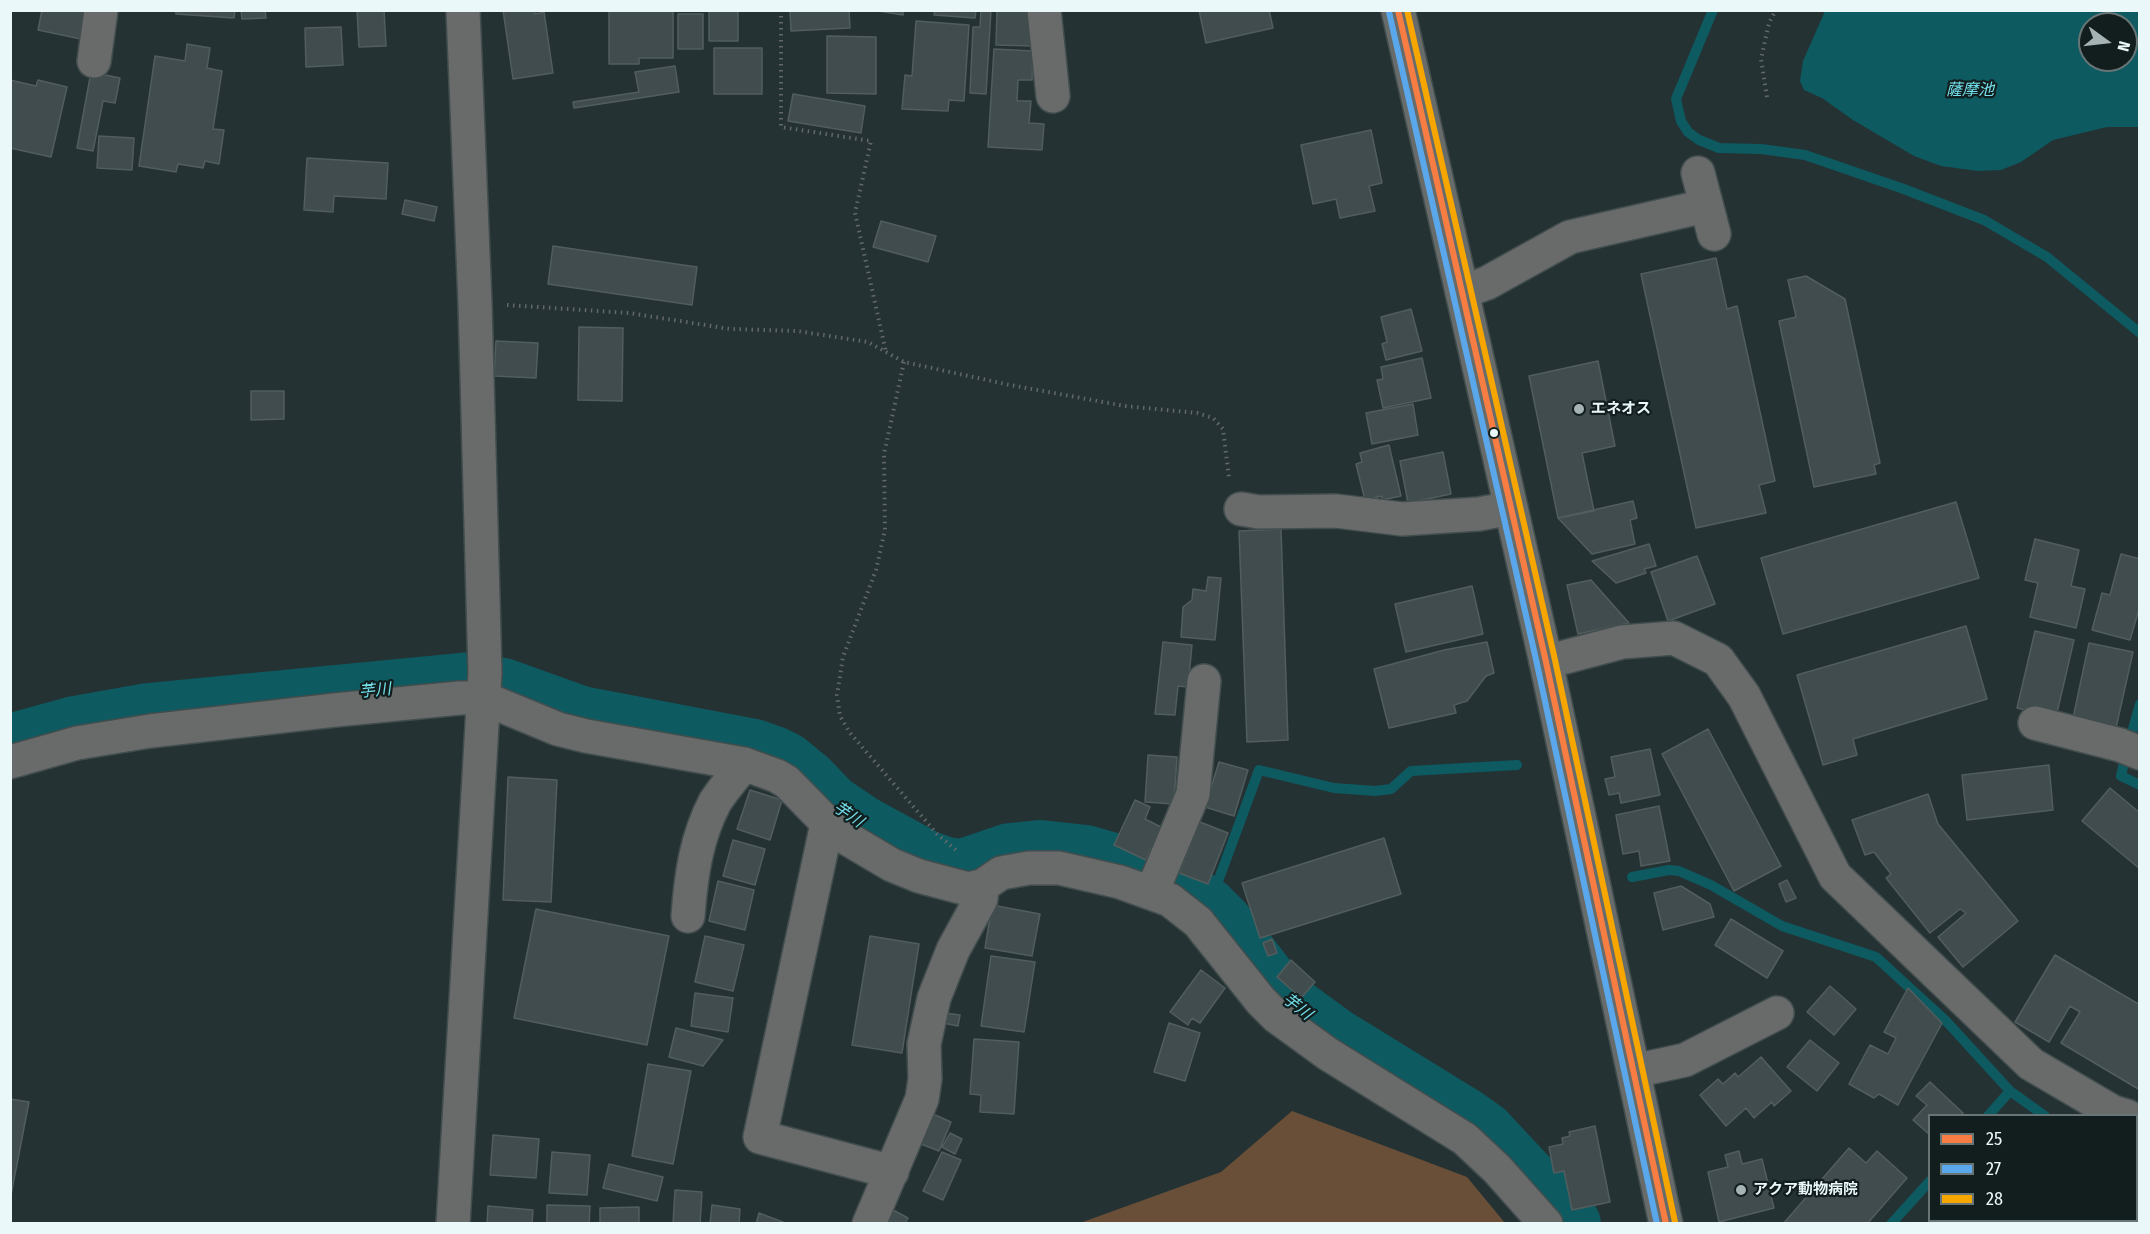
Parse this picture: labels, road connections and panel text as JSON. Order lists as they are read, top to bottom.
{
  "water": ["薩摩池", "芋川"],
  "places": ["エネオス", "アクア動物病院"],
  "lines": ["transit line 25", "transit line 28", "transit line 27"],
  "legend": ["25", "27", "28"],
  "north": "right"
}
